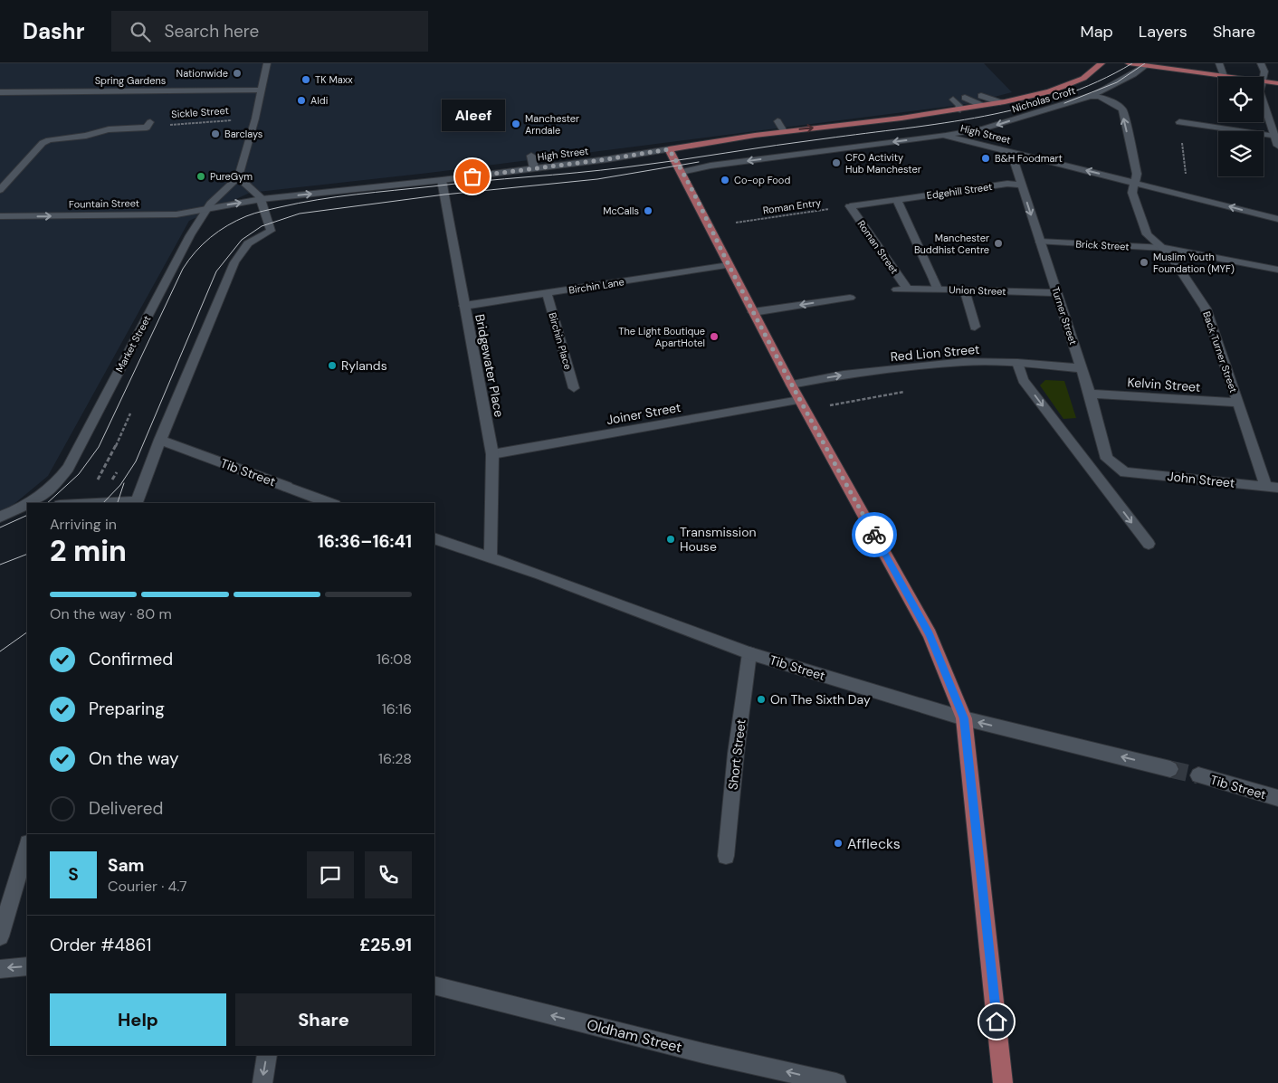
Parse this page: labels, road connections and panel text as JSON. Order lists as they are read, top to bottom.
{
  "streets": {
    "main road": ["Nicholas Croft", "High Street"],
    "street": [
      "Spring Gardens",
      "Edgehill Street",
      "Fountain Street",
      "Brick Street",
      "Roman Street",
      "Birchin Lane",
      "Union Street",
      "Turner Street",
      "Birchin Place",
      "Market Street",
      "Back Turner Street",
      "Red Lion Street",
      "Bridgewater Place",
      "Kelvin Street",
      "Joiner Street",
      "Tib Street",
      "John Street",
      "Short Street",
      "Oldham Street"
    ],
    "path": ["Sickle Street", "Roman Entry"]
  },
  "crossings": [
    ["Nicholas Croft", "High Street"],
    ["Nicholas Croft", "Back Turner Street"],
    ["High Street", "Fountain Street"],
    ["High Street", "Turner Street"],
    ["High Street", "Market Street"],
    ["High Street", "Back Turner Street"],
    ["High Street", "Bridgewater Place"],
    ["Edgehill Street", "Roman Entry"],
    ["Edgehill Street", "Roman Street"],
    ["Edgehill Street", "Turner Street"],
    ["Fountain Street", "Market Street"],
    ["Roman Entry", "Roman Street"],
    ["Brick Street", "Turner Street"],
    ["Brick Street", "Back Turner Street"],
    ["Roman Street", "Union Street"],
    ["Birchin Lane", "Birchin Place"],
    ["Birchin Lane", "Bridgewater Place"],
    ["Union Street", "Turner Street"],
    ["Turner Street", "Red Lion Street"],
    ["Turner Street", "Kelvin Street"],
    ["Turner Street", "John Street"],
    ["Back Turner Street", "Kelvin Street"],
    ["Back Turner Street", "John Street"],
    ["Bridgewater Place", "Joiner Street"],
    ["Bridgewater Place", "Tib Street"],
    ["Tib Street", "Short Street"]
  ],
  "one_way": ["Fountain Street", "Oldham Street"],
  "places": [
    "Nationwide",
    "TK Maxx",
    "Aldi",
    "Manchester Arndale",
    "Barclays",
    "B&H Foodmart",
    "CFO Activity Hub Manchester",
    "PureGym",
    "Aleef",
    "Co-op Food",
    "McCalls",
    "Manchester Buddhist Centre",
    "Muslim Youth Foundation (MYF)",
    "The Light Boutique ApartHotel",
    "Rylands",
    "Transmission House",
    "On The Sixth Day",
    "Afflecks"
  ],
  "page": {
    "header": "Dashr",
    "search": "Search here",
    "nav": ["Map", "Layers", "Share"],
    "bubble": "Aleef",
    "heading": ["2 min", "Arriving in", "16:36–16:41"],
    "panel": [
      "Sam",
      "Courier · 4.7",
      "Order #4861",
      "£25.91"
    ],
    "bar": "On the way · 80 m",
    "list": [
      ["Confirmed", "16:08"],
      ["Preparing", "16:16"],
      ["On the way", "16:28"],
      "Delivered"
    ],
    "round": "S",
    "buttons": ["Help", "Share"]
  }
}
